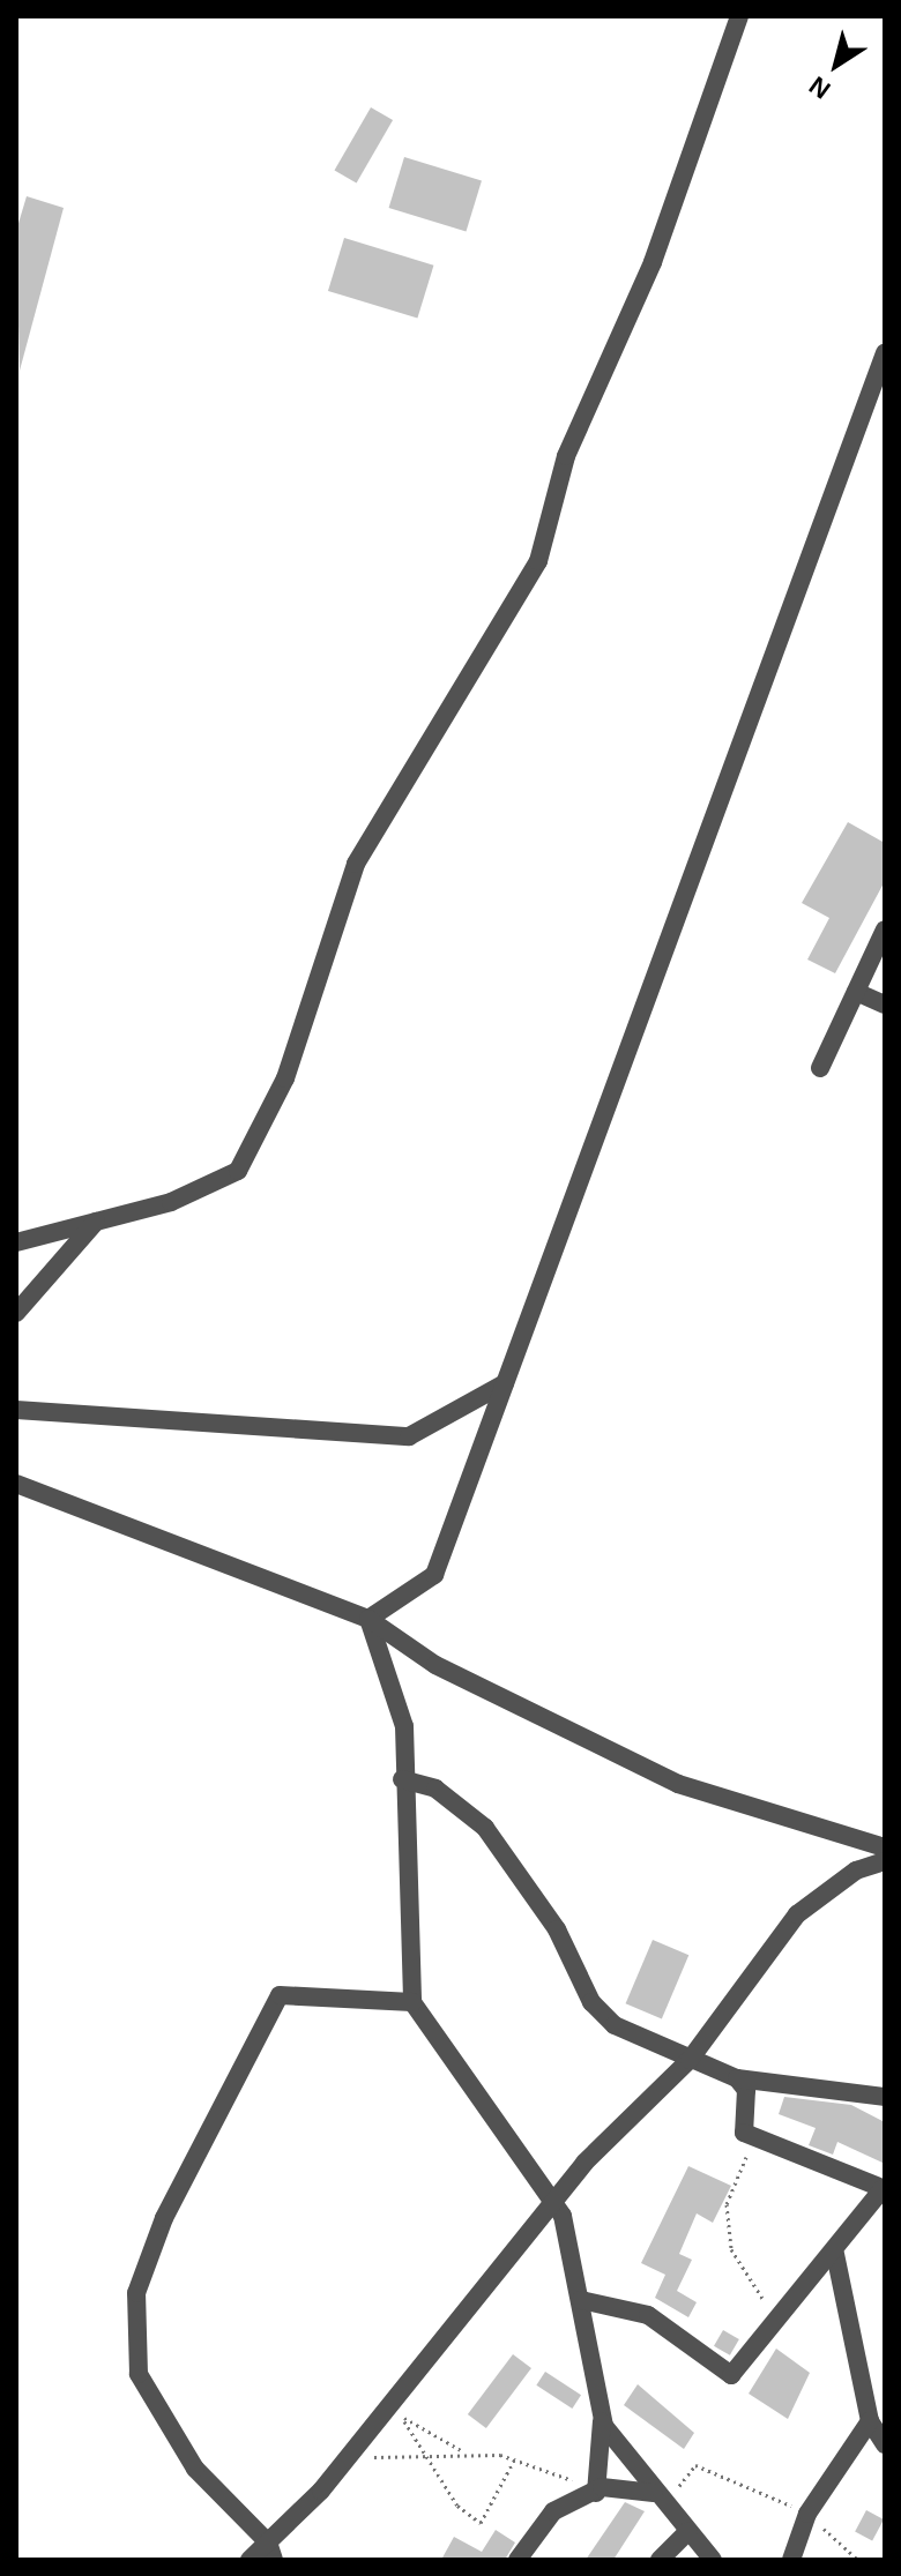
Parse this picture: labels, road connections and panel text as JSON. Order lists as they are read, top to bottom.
{
  "north": "bottom left"
}
